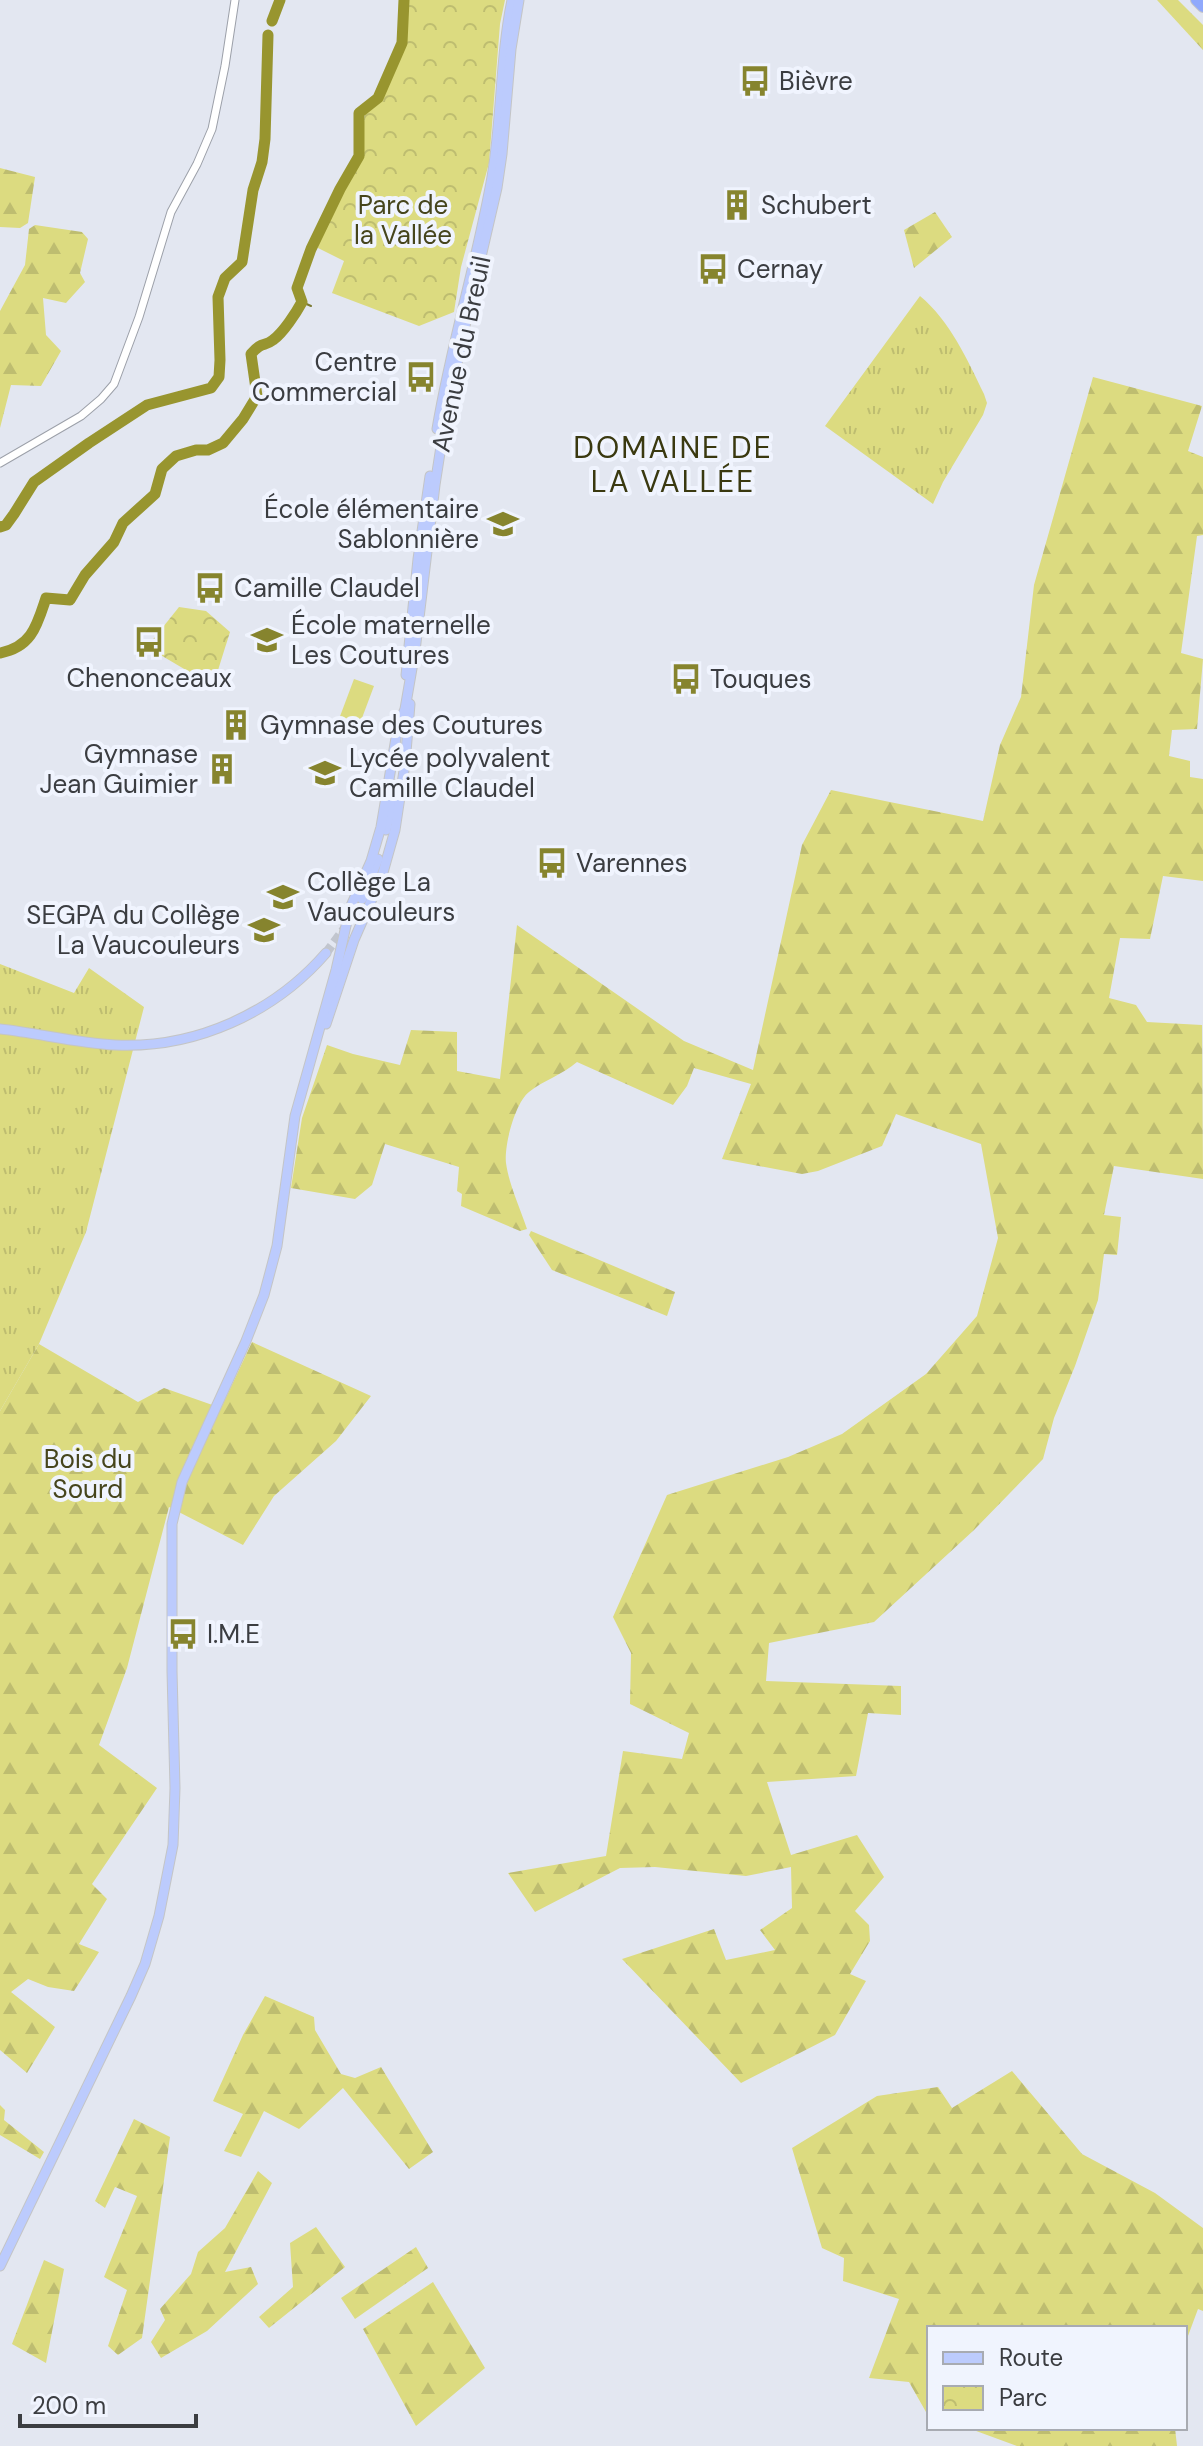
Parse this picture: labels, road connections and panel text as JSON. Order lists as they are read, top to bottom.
{
  "streets": {
    "main road": ["Avenue du Breuil"]
  },
  "districts": ["DOMAINE DE LA VALLÉE"],
  "parks": ["Parc de la Vallée", "Bois du Sourd"],
  "places": {
    "bus stop": [
      "Bièvre",
      "Cernay",
      "Centre Commercial",
      "Camille Claudel",
      "Chenonceaux",
      "Touques",
      "Varennes",
      "I.M.E"
    ],
    "building": ["Schubert", "Gymnase des Coutures", "Gymnase Jean Guimier"],
    "school or university": [
      "École élémentaire Sablonnière",
      "École maternelle Les Coutures",
      "Lycée polyvalent Camille Claudel",
      "Collège La Vaucouleurs",
      "SEGPA du Collège La Vaucouleurs"
    ]
  },
  "legend": ["Route", "Parc"],
  "scale_bar": "200 m"
}
